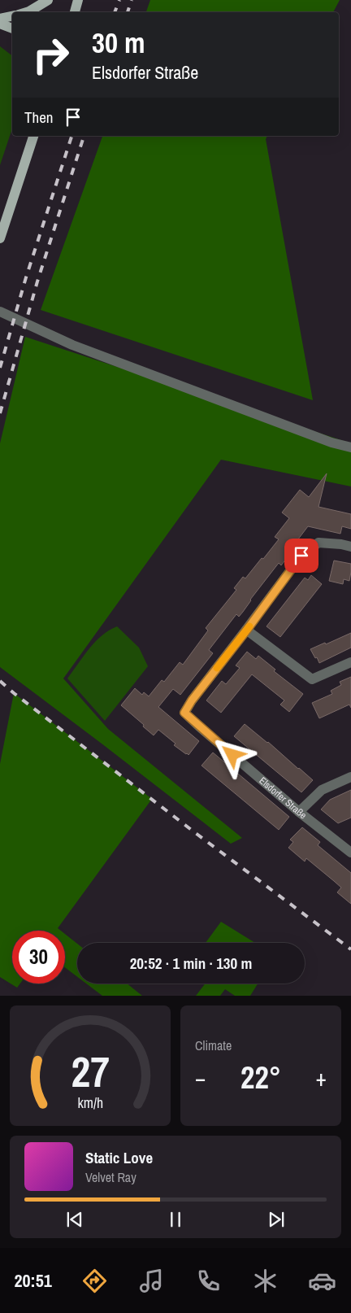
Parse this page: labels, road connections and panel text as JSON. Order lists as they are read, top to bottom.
{
  "streets": {
    "street": ["Elsdorfer Straße"]
  },
  "page": {
    "turn": ["30 m", "Elsdorfer Straße"],
    "then": "Then",
    "limit": "30",
    "trip": "20:52 · 1 min · 130 m",
    "tile": "Climate",
    "heat": ["−", "22°", "+"],
    "song": ["Static Love", "Velvet Ray"],
    "tabs": "20:51",
    "gauge": ["27", "km/h"]
  }
}
